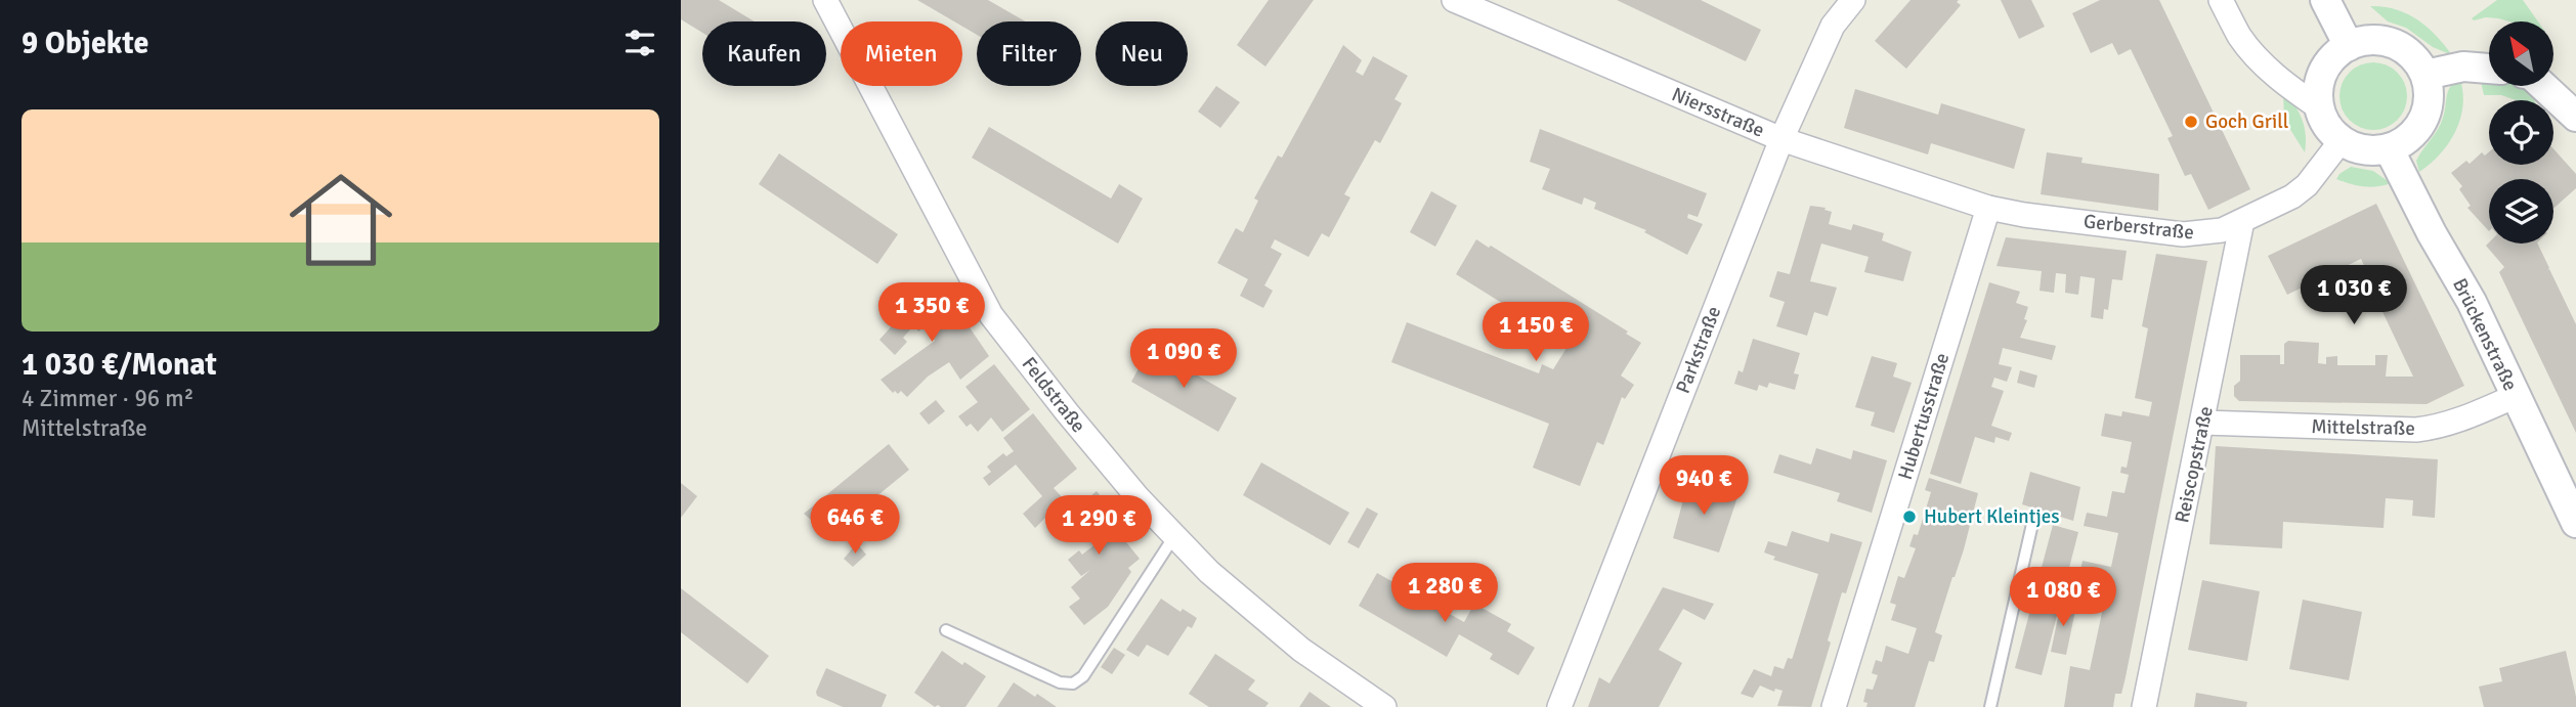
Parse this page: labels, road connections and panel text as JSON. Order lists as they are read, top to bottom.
{
  "streets": {
    "street": [
      "Niersstraße",
      "Gerberstraße",
      "Brückenstraße",
      "Parkstraße",
      "Feldstraße",
      "Hubertusstraße",
      "Mittelstraße",
      "Reiscopstraße"
    ]
  },
  "crossings": [
    ["Niersstraße", "Gerberstraße"],
    ["Niersstraße", "Parkstraße"],
    ["Niersstraße", "Hubertusstraße"],
    ["Gerberstraße", "Brückenstraße"],
    ["Gerberstraße", "Hubertusstraße"],
    ["Gerberstraße", "Reiscopstraße"],
    ["Brückenstraße", "Mittelstraße"],
    ["Mittelstraße", "Reiscopstraße"]
  ],
  "places": ["Goch Grill", "Hubert Kleintjes"],
  "north": "top left",
  "page": {
    "heading": "9 Objekte",
    "chip": [
      "Kaufen",
      "Mieten",
      "Filter",
      "Neu"
    ],
    "list": [
      {
        "name": "1 030 €/Monat",
        "note": "4 Zimmer · 96 m² · Mittelstraße"
      }
    ],
    "price": [
      "1 030 €",
      "1 350 €",
      "1 150 €",
      "1 090 €",
      "940 €",
      "646 €",
      "1 290 €",
      "1 280 €",
      "1 080 €"
    ]
  }
}
